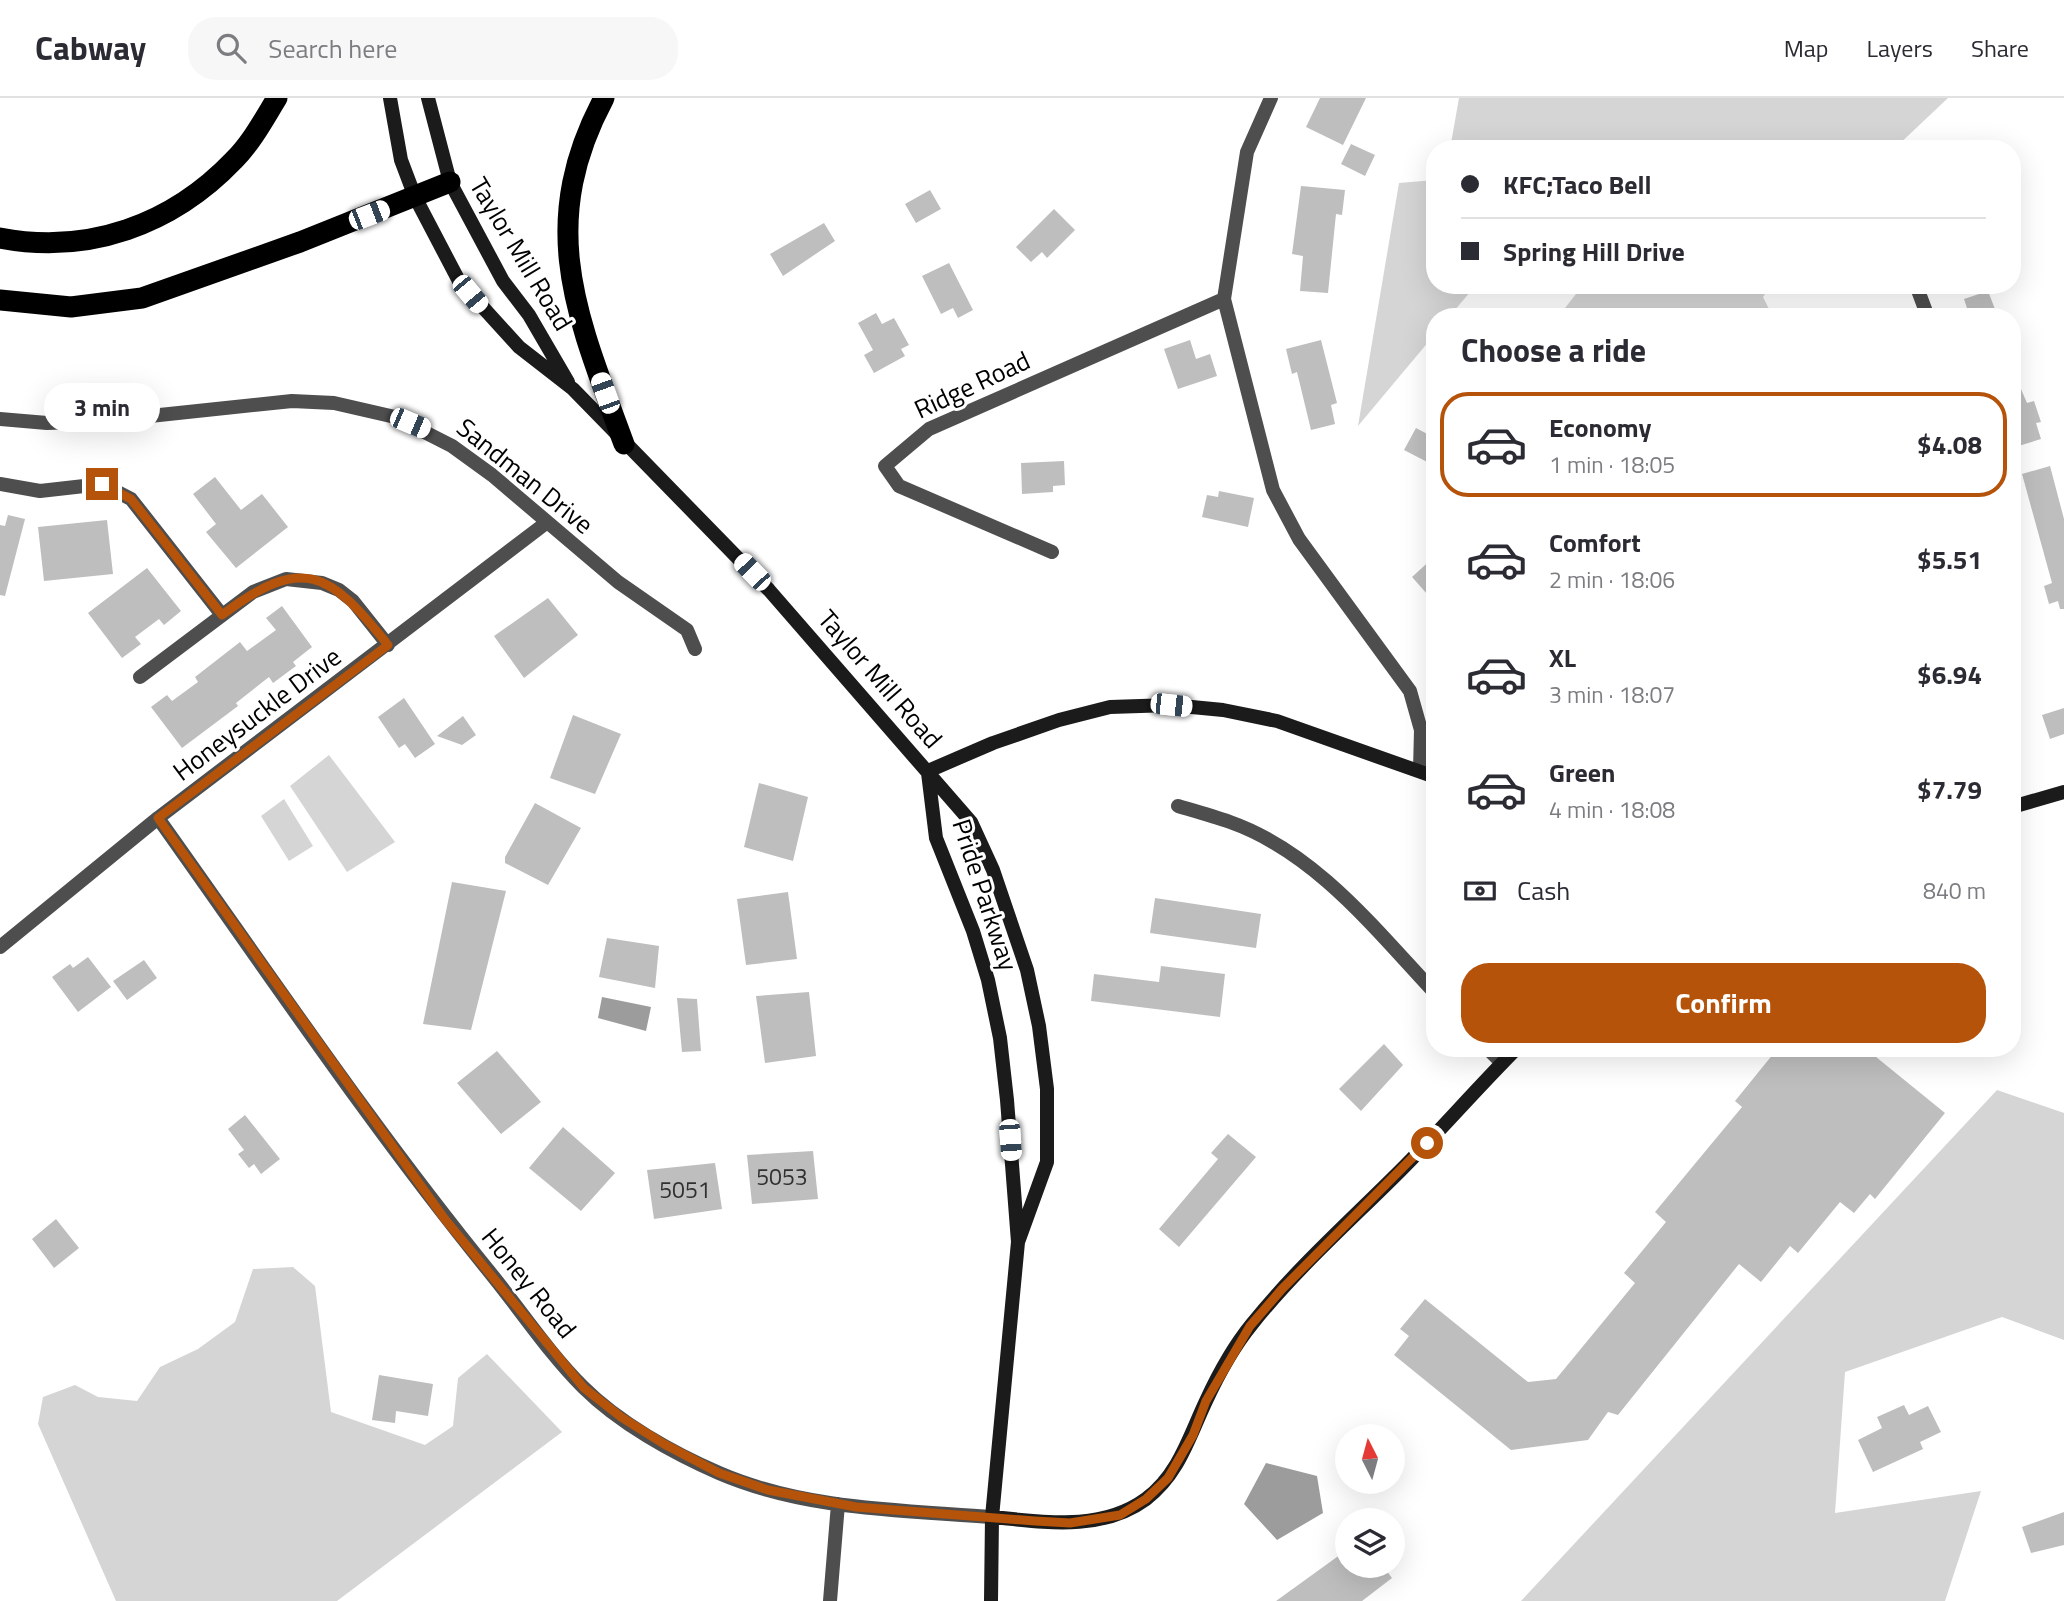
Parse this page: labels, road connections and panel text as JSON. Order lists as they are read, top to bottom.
{
  "streets": {
    "main road": ["Taylor Mill Road", "Pride Parkway"],
    "street": [
      "Ridge Road",
      "Sandman Drive",
      "Honeysuckle Drive",
      "Honey Road"
    ]
  },
  "crossings": [
    ["Taylor Mill Road", "Pride Parkway"],
    ["Sandman Drive", "Honeysuckle Drive"],
    ["Honeysuckle Drive", "Honey Road"],
    ["Pride Parkway", "Honey Road"]
  ],
  "house_numbers": ["5053", "5051"],
  "north": "top",
  "page": {
    "header": "Cabway",
    "search": "Search here",
    "nav": ["Map", "Layers", "Share"],
    "banner": ["KFC;Taco Bell", "Spring Hill Drive"],
    "heading": "Choose a ride",
    "bubble": "3 min",
    "list": [
      {
        "name": "Economy",
        "note": "1 min · 18:05",
        "value": "$4.08"
      },
      {
        "name": "Comfort",
        "note": "2 min · 18:06",
        "value": "$5.51"
      },
      {
        "name": "XL",
        "note": "3 min · 18:07",
        "value": "$6.94"
      },
      {
        "name": "Green",
        "note": "4 min · 18:08",
        "value": "$7.79"
      }
    ],
    "pay": ["Cash", "840 m"],
    "buttons": "Confirm"
  }
}
